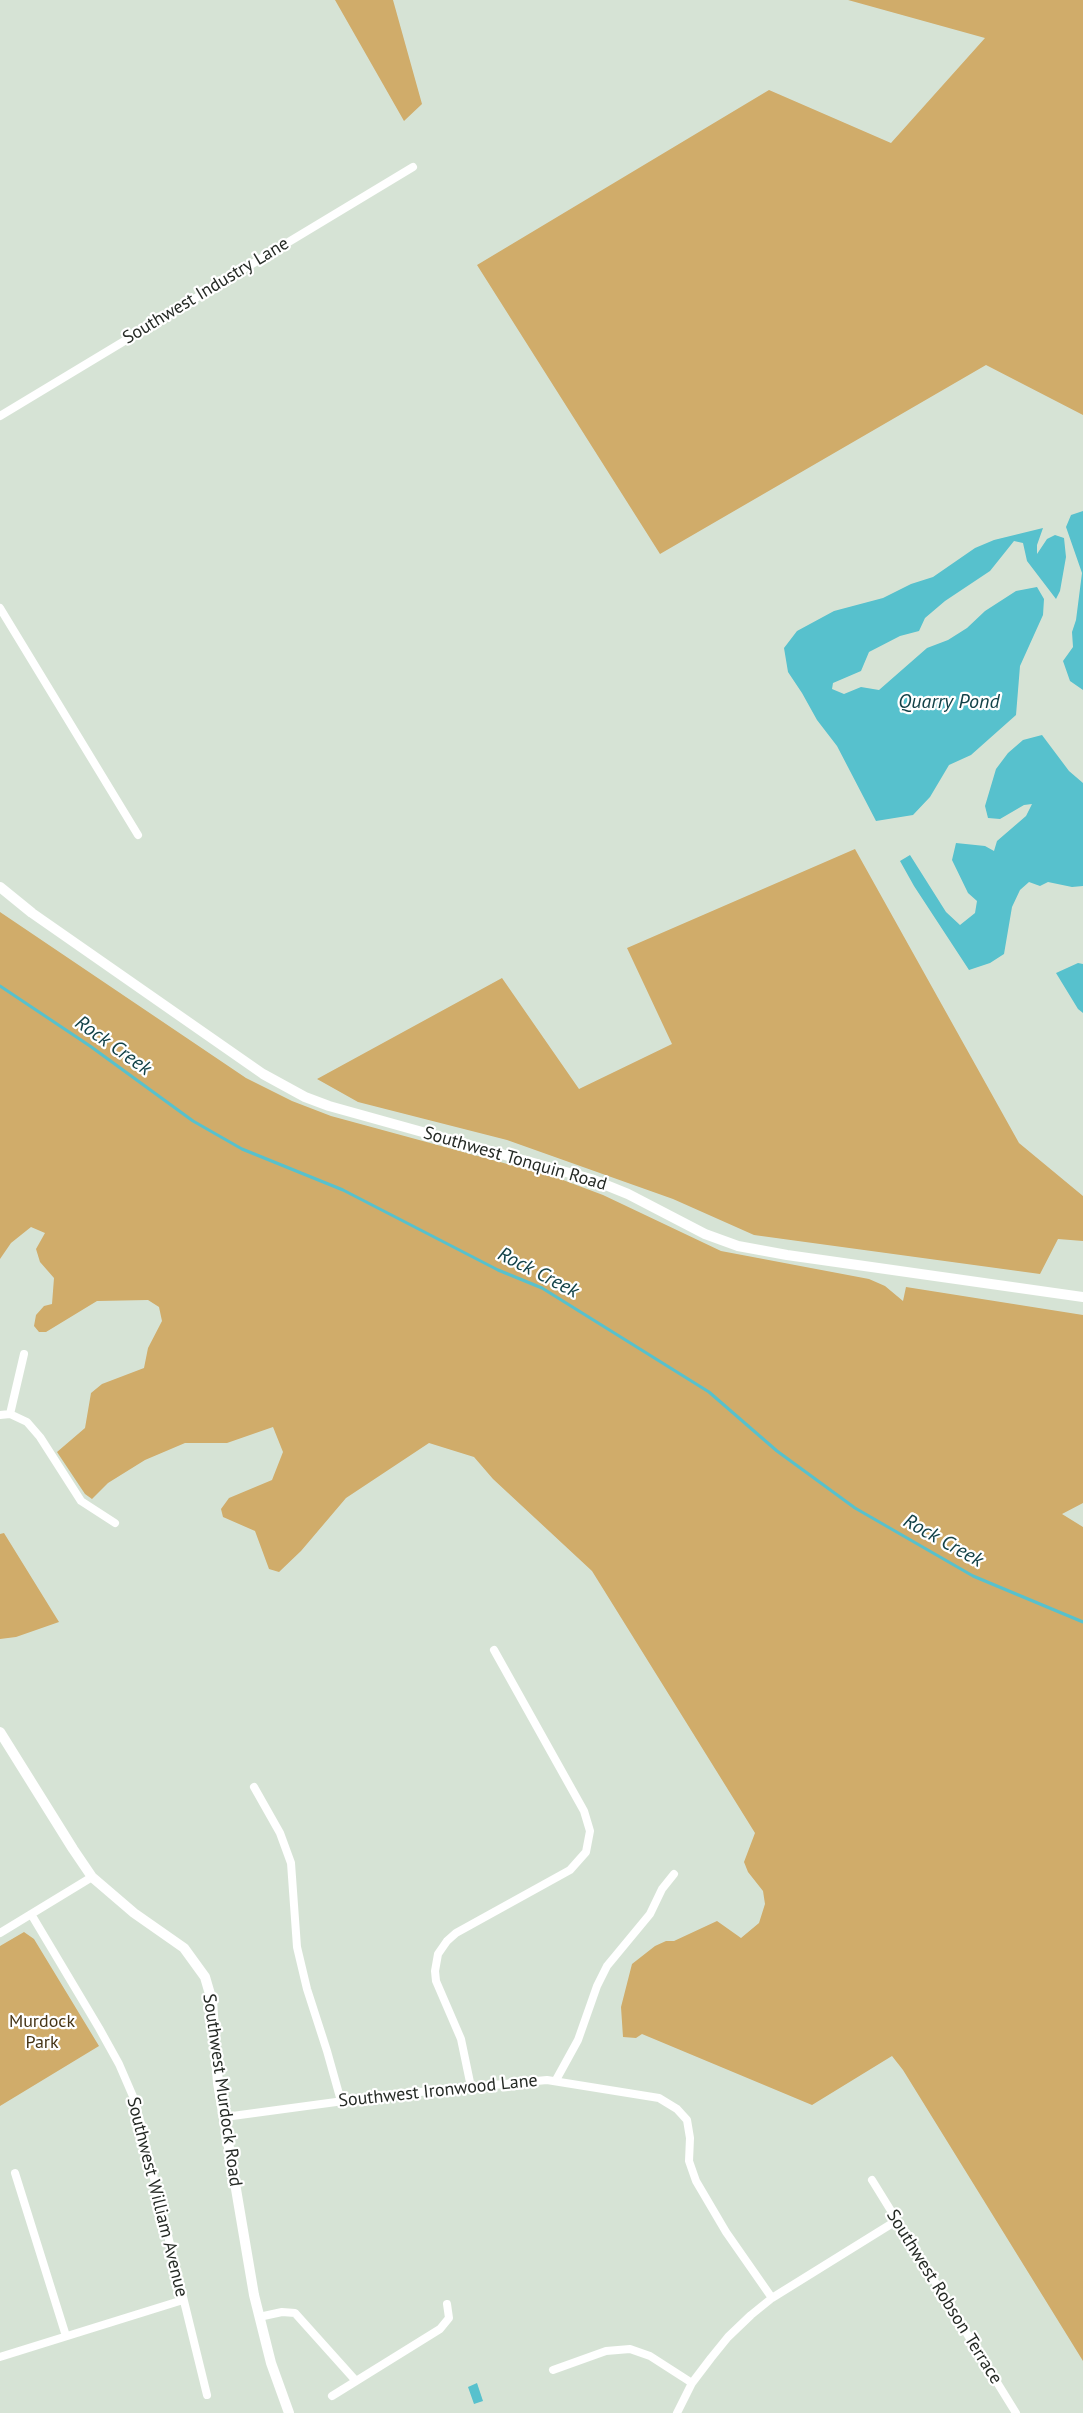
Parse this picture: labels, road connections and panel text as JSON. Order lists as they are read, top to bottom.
{
  "streets": {
    "main road": ["Southwest Tonquin Road", "Southwest Murdock Road"],
    "street": [
      "Southwest Industry Lane",
      "Southwest Ironwood Lane",
      "Southwest William Avenue",
      "Southwest Robson Terrace"
    ]
  },
  "crossings": [
    ["Southwest Murdock Road", "Southwest Ironwood Lane"]
  ],
  "water": ["Quarry Pond", "Rock Creek"],
  "parks": ["Murdock Park"]
}
